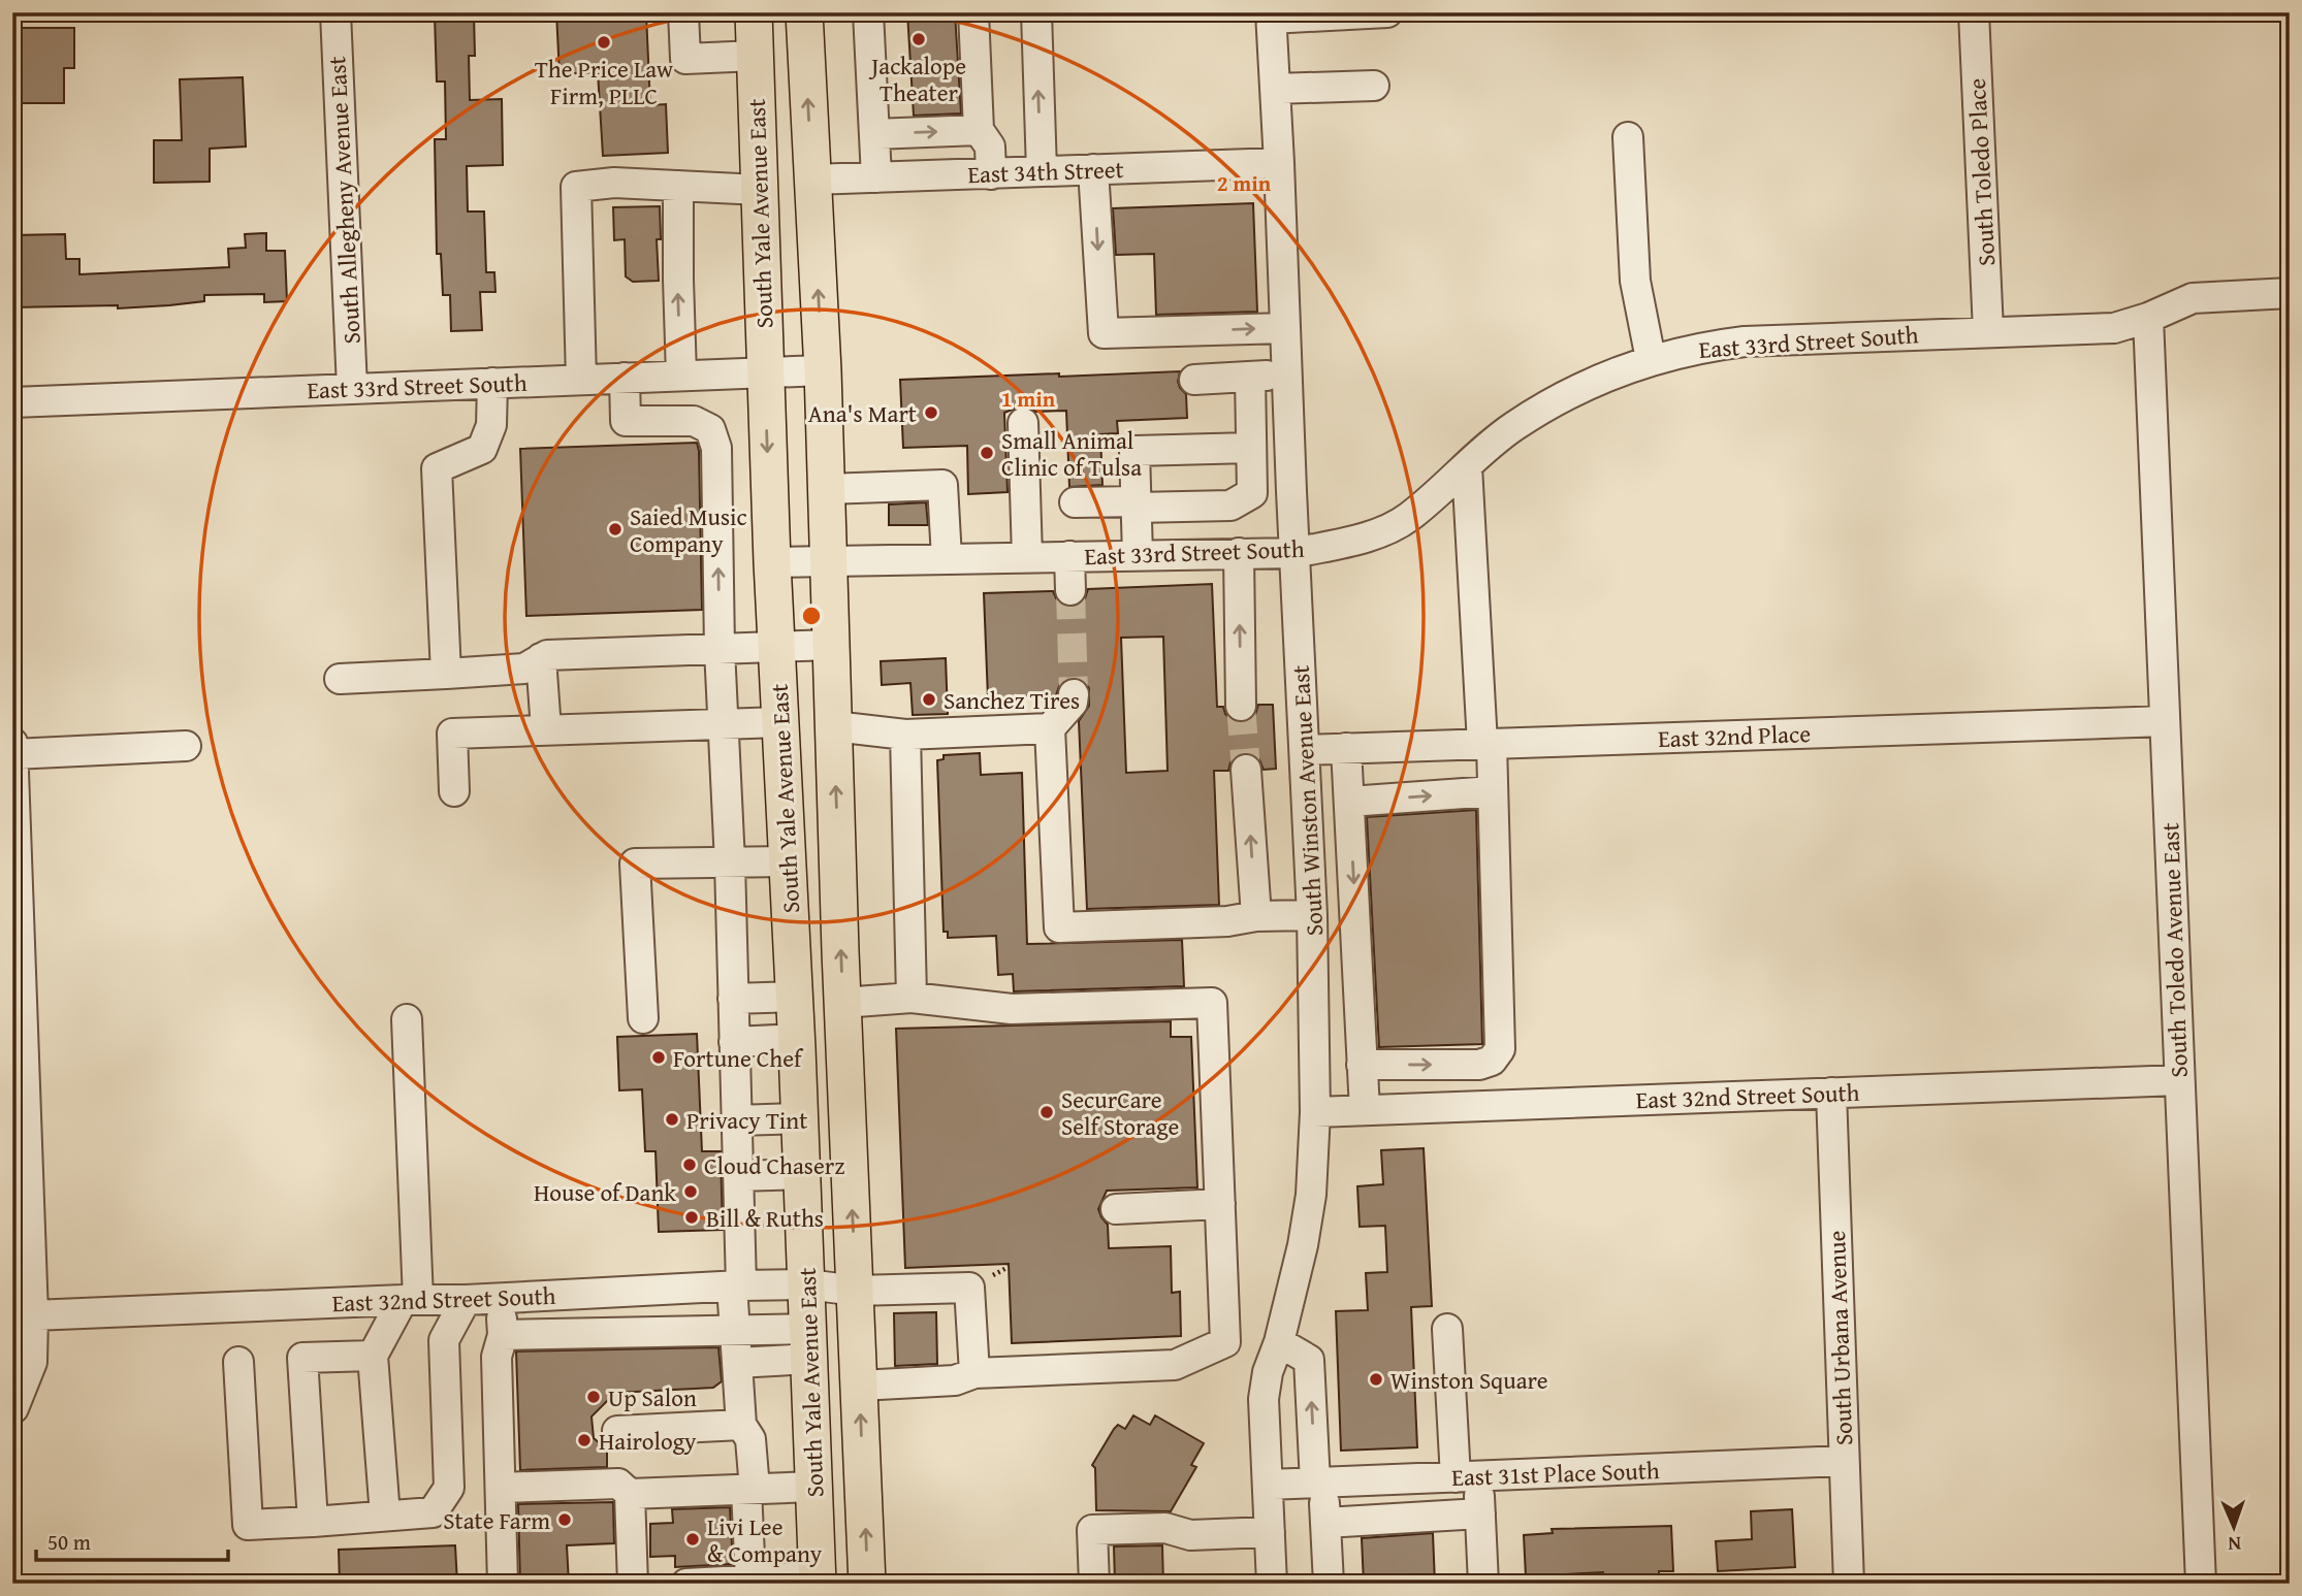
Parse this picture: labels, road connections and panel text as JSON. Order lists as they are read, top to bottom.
{
  "streets": {
    "main road": ["South Yale Avenue East"],
    "street": [
      "East 34th Street",
      "South Toledo Place",
      "South Allegheny Avenue East",
      "East 33rd Street South",
      "East 32nd Place",
      "South Winston Avenue East",
      "South Toledo Avenue East",
      "East 32nd Street South",
      "South Urbana Avenue",
      "East 31st Place South"
    ]
  },
  "crossings": [
    ["East 34th Street", "South Yale Avenue East"],
    ["East 34th Street", "South Winston Avenue East"],
    ["South Toledo Place", "East 33rd Street South"],
    ["South Allegheny Avenue East", "East 33rd Street South"],
    ["South Yale Avenue East", "East 33rd Street South"],
    ["South Yale Avenue East", "East 32nd Street South"],
    ["East 33rd Street South", "South Winston Avenue East"],
    ["East 33rd Street South", "South Toledo Avenue East"],
    ["East 32nd Place", "South Winston Avenue East"],
    ["East 32nd Place", "South Toledo Avenue East"],
    ["South Winston Avenue East", "East 32nd Street South"],
    ["South Winston Avenue East", "East 31st Place South"],
    ["South Toledo Avenue East", "East 32nd Street South"],
    ["East 32nd Street South", "South Urbana Avenue"],
    ["South Urbana Avenue", "East 31st Place South"]
  ],
  "places": [
    "Jackalope Theater",
    "The Price Law Firm, PLLC",
    "Ana's Mart",
    "Small Animal Clinic of Tulsa",
    "Saied Music Company",
    "Sanchez Tires",
    "Fortune Chef",
    "SecurCare Self Storage",
    "Privacy Tint",
    "Cloud Chaserz",
    "House of Dank",
    "Bill & Ruths",
    "Winston Square",
    "Up Salon",
    "Hairology",
    "State Farm",
    "Livi Lee & Company"
  ],
  "scale_bar": "50 m",
  "north": "bottom",
  "rings": ["2 min", "1 min"]
}
